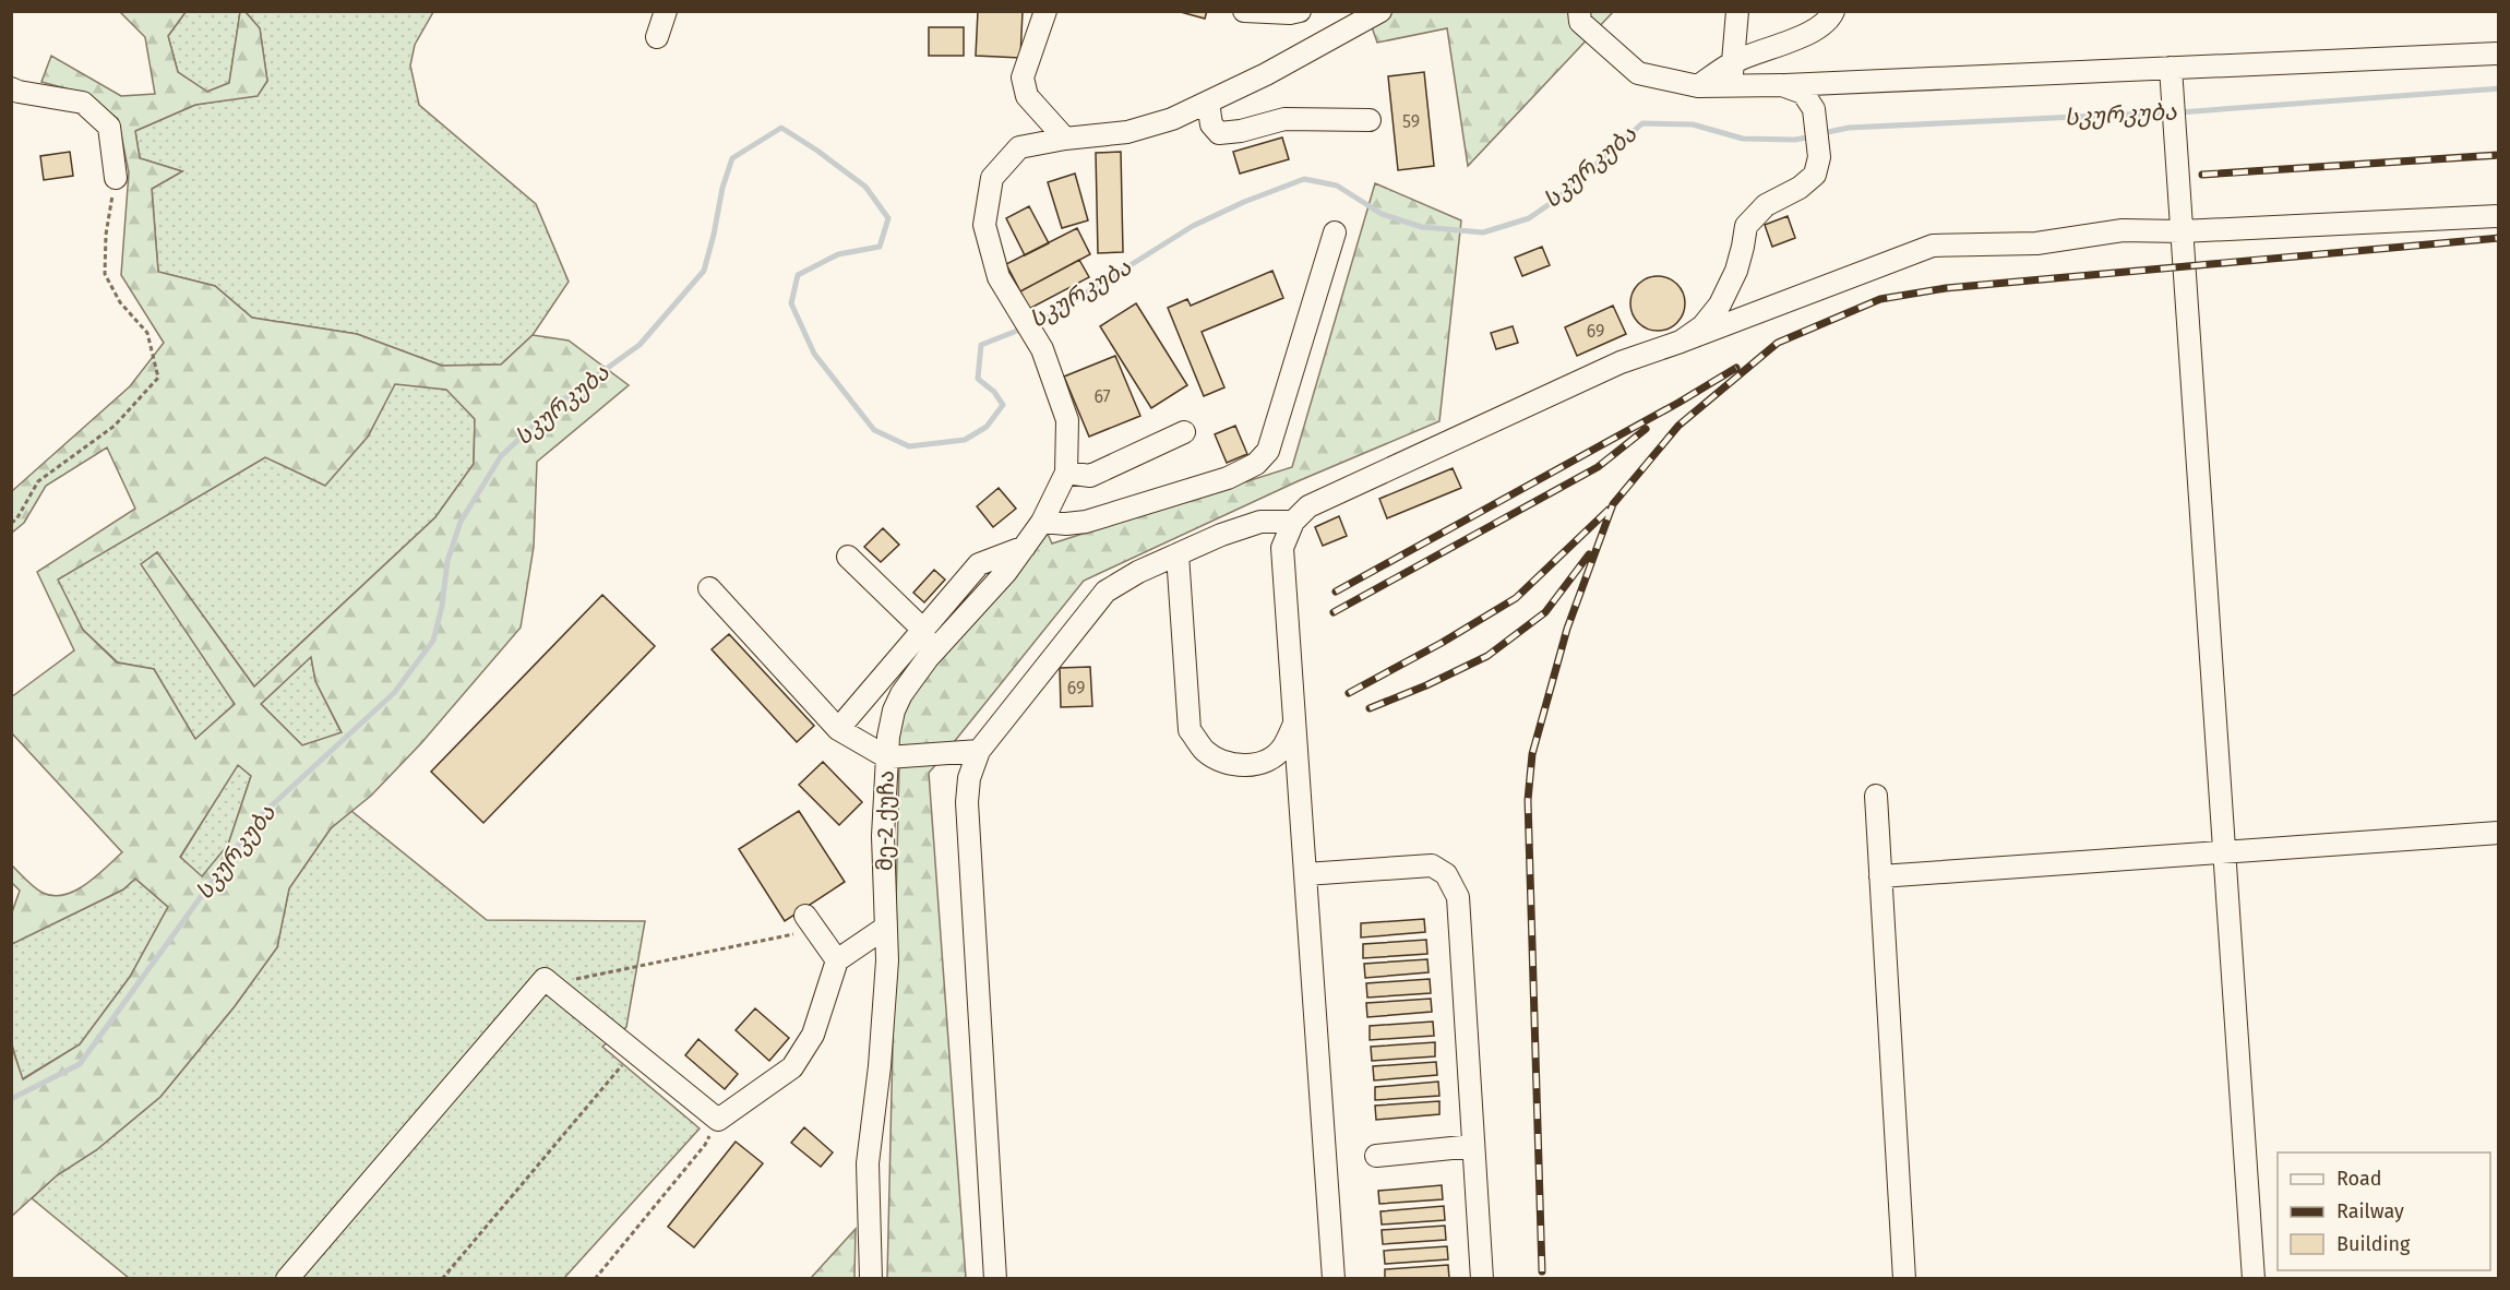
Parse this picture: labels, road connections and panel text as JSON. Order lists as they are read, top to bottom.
{
  "streets": {
    "street": ["მე-2 ქუჩა"]
  },
  "water": ["სკურკუბა"],
  "house_numbers": [
    "59",
    "69",
    "67",
    "69"
  ],
  "legend": ["Road", "Railway", "Building"]
}
